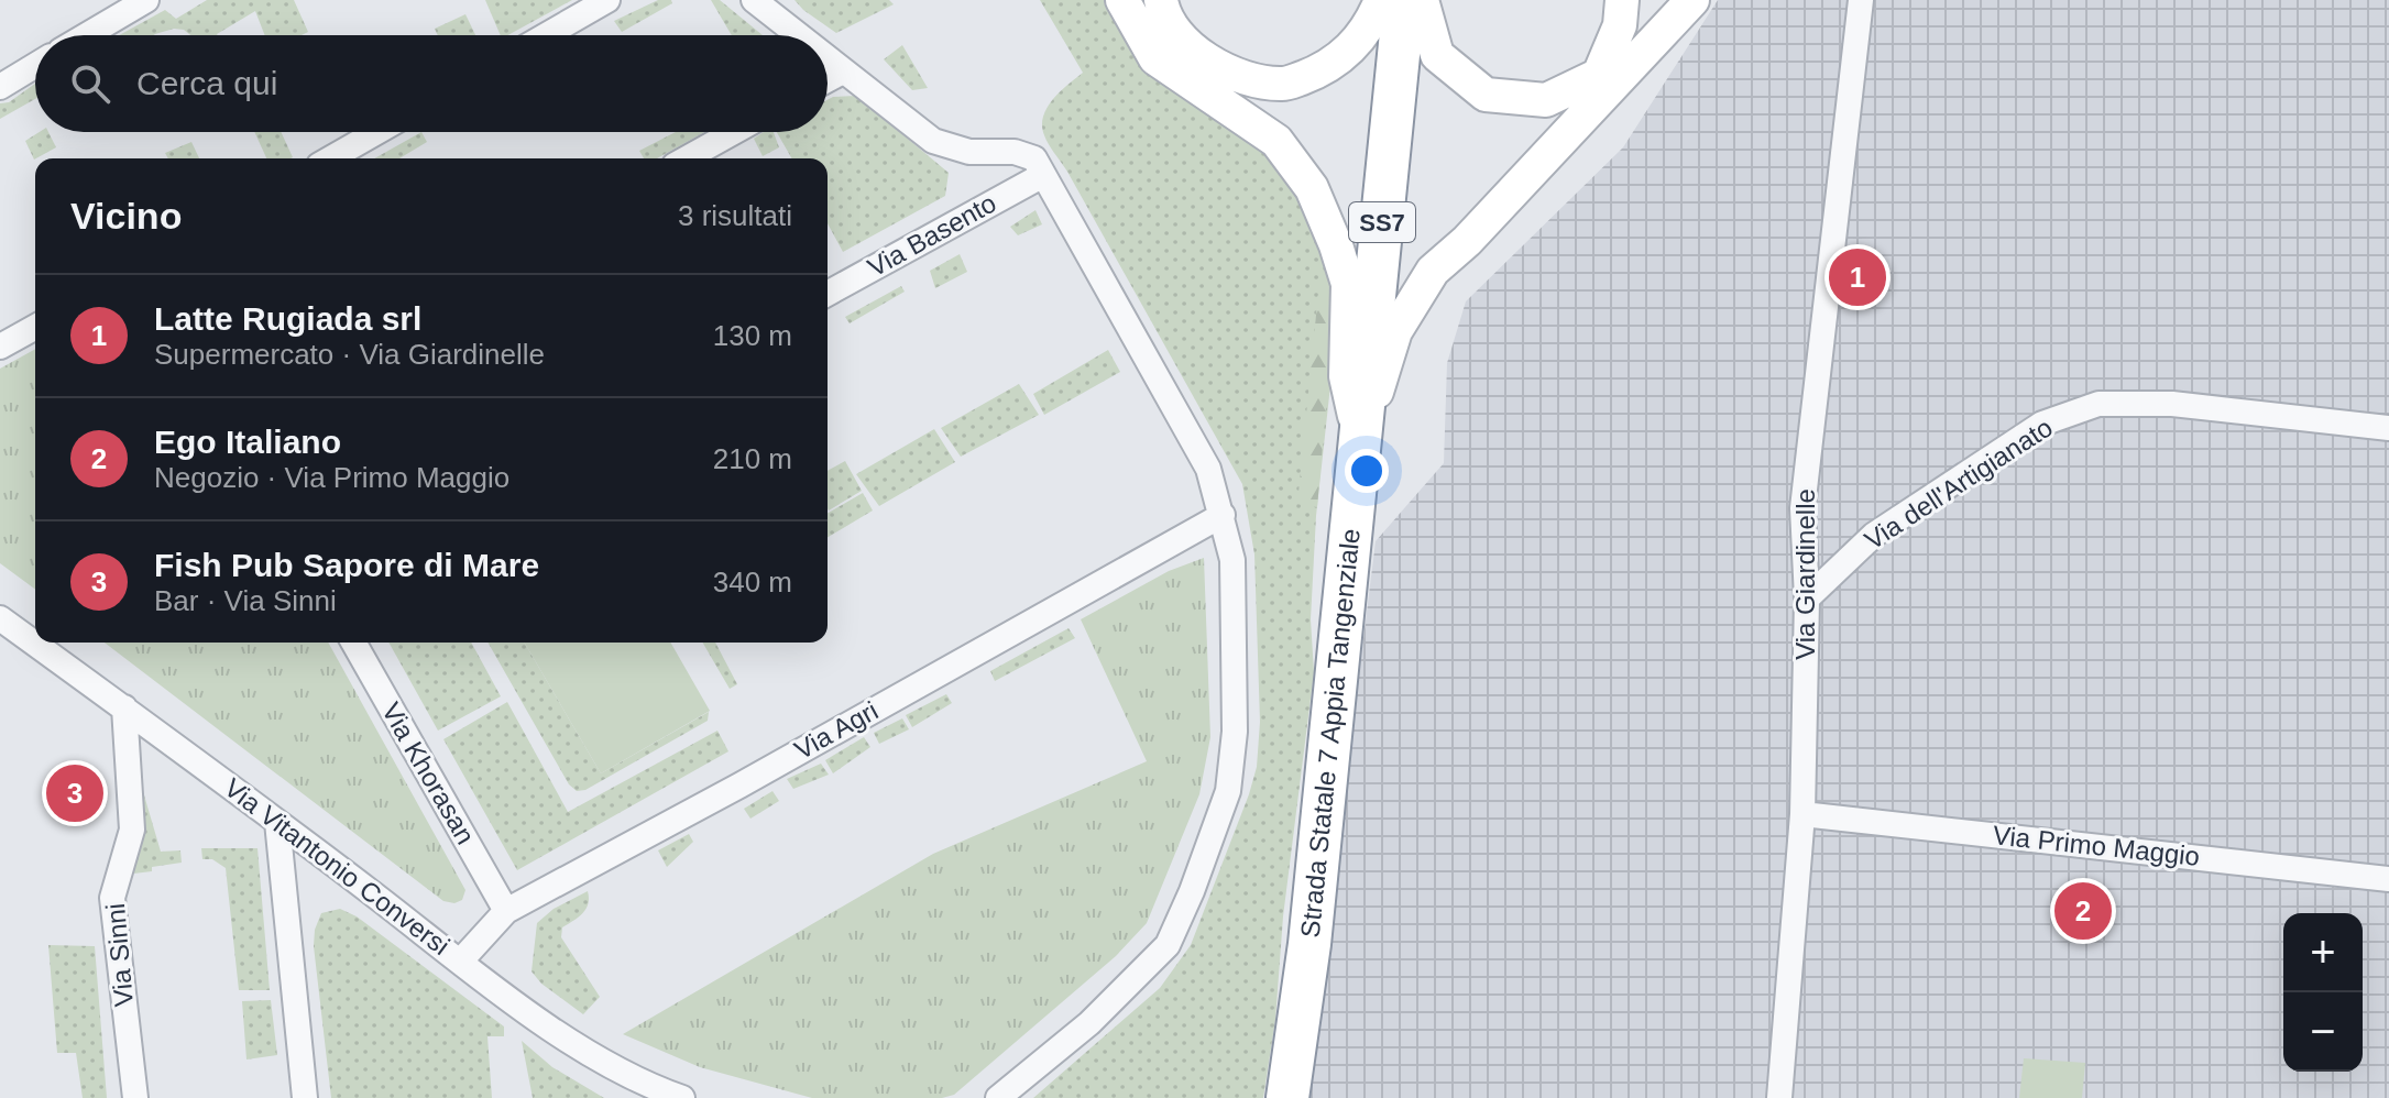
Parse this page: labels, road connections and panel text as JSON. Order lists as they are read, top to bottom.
{
  "streets": {
    "highway": ["SS7", "Strada Statale 7 Appia Tangenziale"],
    "street": [
      "Via Basento",
      "Via dell'Artigianato",
      "Via Giardinelle",
      "Via Agri",
      "Via Khorasan",
      "Via Primo Maggio",
      "Via Vitantonio Conversi",
      "Via Sinni"
    ]
  },
  "crossings": [
    ["Via dell'Artigianato", "Via Giardinelle"],
    ["Via Giardinelle", "Via Primo Maggio"],
    ["Via Agri", "Via Khorasan"],
    ["Via Agri", "Via Vitantonio Conversi"],
    ["Via Vitantonio Conversi", "Via Sinni"]
  ],
  "page": {
    "search": "Cerca qui",
    "heading": ["Vicino", "3 risultati"],
    "pins": ["1", "3", "2"],
    "list": [
      {
        "mark": "1",
        "name": "Latte Rugiada srl",
        "note": "Supermercato · Via Giardinelle",
        "value": "130 m"
      },
      {
        "mark": "2",
        "name": "Ego Italiano",
        "note": "Negozio · Via Primo Maggio",
        "value": "210 m"
      },
      {
        "mark": "3",
        "name": "Fish Pub Sapore di Mare",
        "note": "Bar · Via Sinni",
        "value": "340 m"
      }
    ],
    "map_buttons": ["+", "−"]
  }
}
